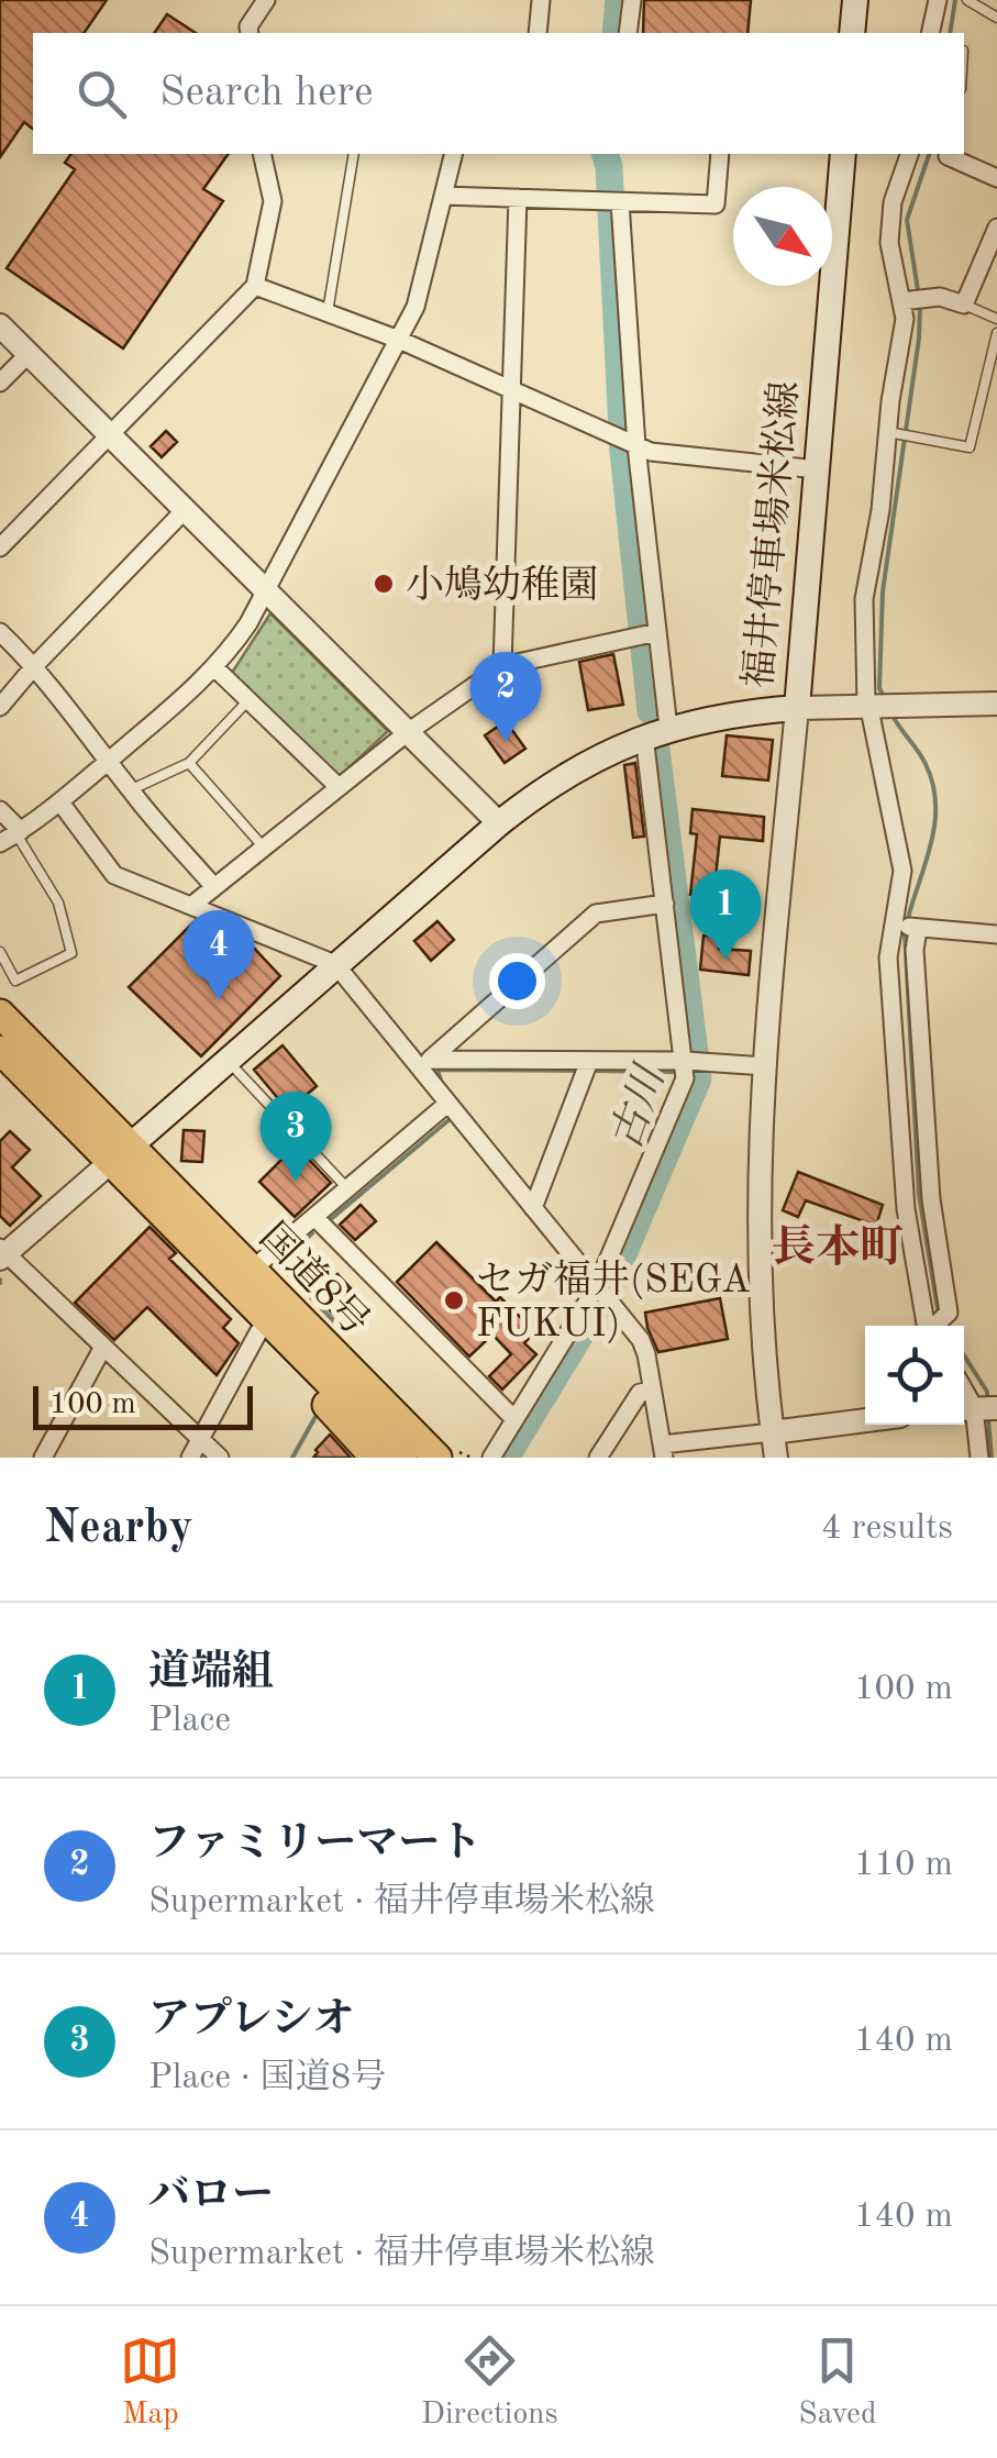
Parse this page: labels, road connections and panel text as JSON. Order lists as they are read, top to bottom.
{
  "streets": {
    "highway": ["国道8号"],
    "main road": ["福井停車場米松線"]
  },
  "crossings": [
    ["福井停車場米松線", "国道8号"]
  ],
  "districts": ["長本町"],
  "water": ["古川"],
  "places": ["小鳩幼稚園", "セガ福井(SEGA FUKUI)"],
  "scale_bar": "100 m",
  "north": "bottom right",
  "page": {
    "search": "Search here",
    "pins": [
      "2",
      "1",
      "4",
      "3"
    ],
    "scale": "100 m",
    "heading": ["Nearby", "4 results"],
    "list": [
      {
        "mark": "1",
        "name": "道端組",
        "note": "Place",
        "value": "100 m"
      },
      {
        "mark": "2",
        "name": "ファミリーマート",
        "note": "Supermarket · 福井停車場米松線",
        "value": "110 m"
      },
      {
        "mark": "3",
        "name": "アプレシオ",
        "note": "Place · 国道8号",
        "value": "140 m"
      },
      {
        "mark": "4",
        "name": "バロー",
        "note": "Supermarket · 福井停車場米松線",
        "value": "140 m"
      }
    ],
    "nav": ["Map", "Directions", "Saved"]
  }
}
